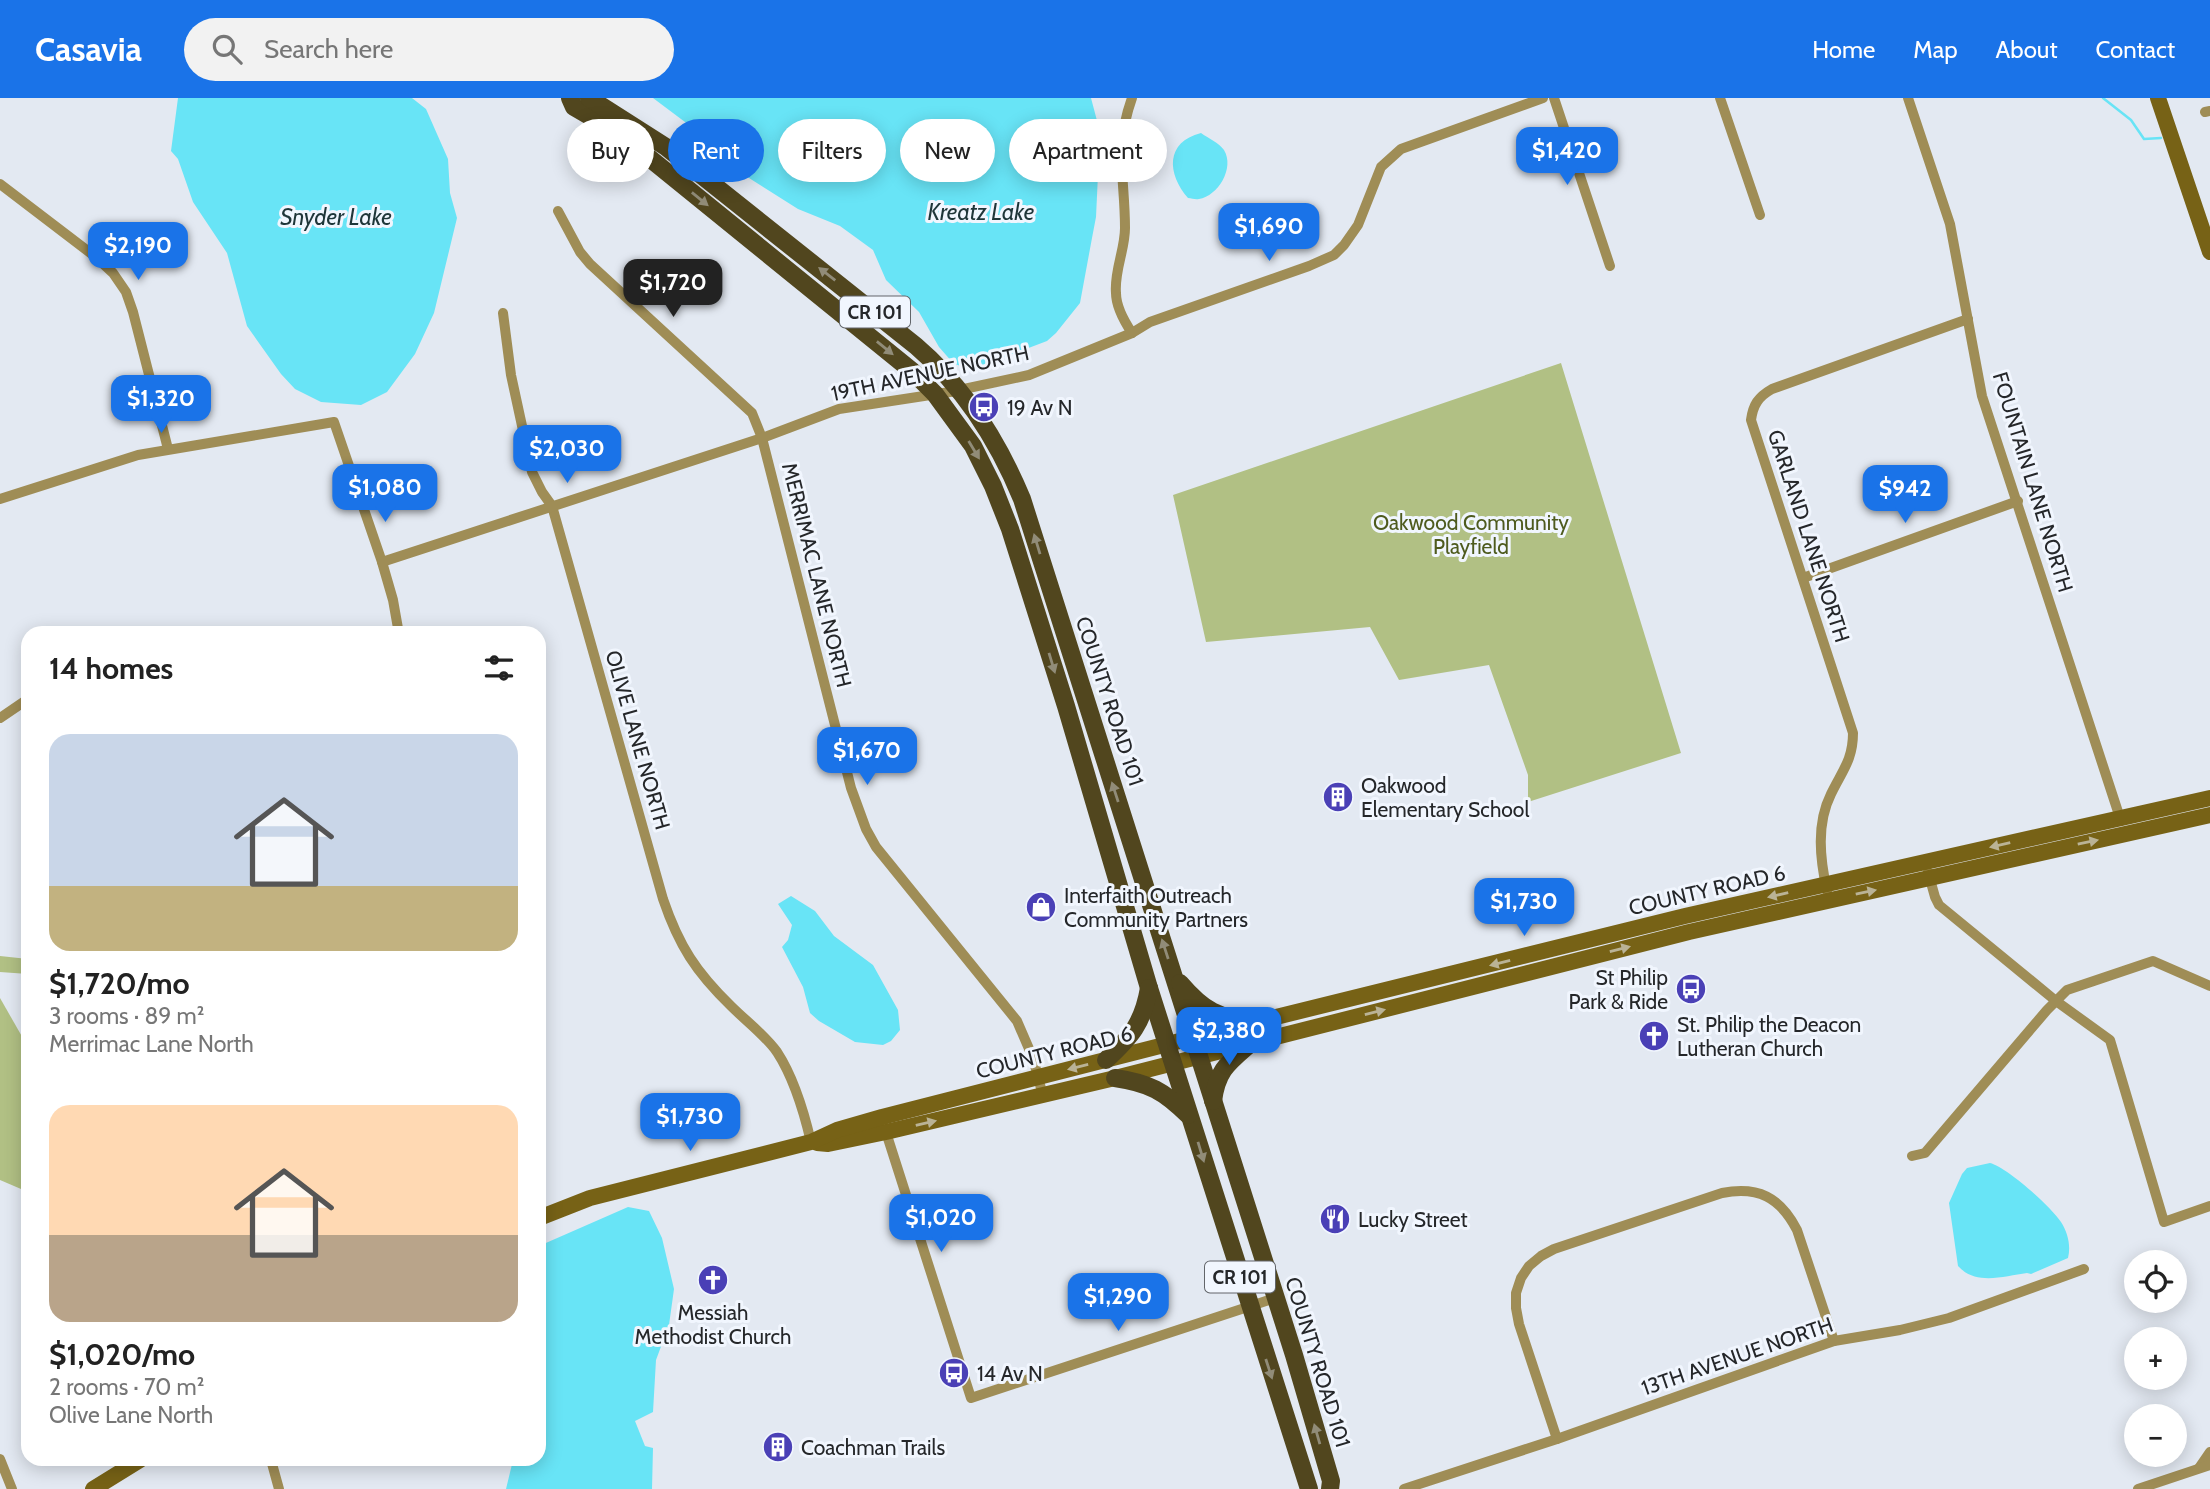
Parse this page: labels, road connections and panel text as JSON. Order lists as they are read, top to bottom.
{
  "streets": {
    "main road": ["CR 101", "COUNTY ROAD 101", "COUNTY ROAD 6"],
    "street": [
      "19TH AVENUE NORTH",
      "FOUNTAIN LANE NORTH",
      "GARLAND LANE NORTH",
      "MERRIMAC LANE NORTH",
      "OLIVE LANE NORTH",
      "13TH AVENUE NORTH"
    ]
  },
  "crossings": [
    ["19TH AVENUE NORTH", "MERRIMAC LANE NORTH"],
    ["19TH AVENUE NORTH", "COUNTY ROAD 101"],
    ["19TH AVENUE NORTH", "OLIVE LANE NORTH"],
    ["FOUNTAIN LANE NORTH", "GARLAND LANE NORTH"],
    ["FOUNTAIN LANE NORTH", "COUNTY ROAD 6"],
    ["GARLAND LANE NORTH", "COUNTY ROAD 6"],
    ["MERRIMAC LANE NORTH", "COUNTY ROAD 6"],
    ["COUNTY ROAD 101", "COUNTY ROAD 6"],
    ["OLIVE LANE NORTH", "COUNTY ROAD 6"]
  ],
  "water": ["Kreatz Lake", "Snyder Lake"],
  "parks": ["Oakwood Community Playfield"],
  "places": {
    "bus stop": ["19 Av N", "St Philip Park & Ride", "14 Av N"],
    "building": ["Oakwood Elementary School", "Coachman Trails"],
    "shop": ["Interfaith Outreach Community Partners"],
    "church": ["St. Philip the Deacon Lutheran Church", "Messiah Methodist Church"],
    "restaurant": ["Lucky Street"]
  },
  "page": {
    "header": "Casavia",
    "search": "Search here",
    "nav": [
      "Home",
      "Map",
      "About",
      "Contact"
    ],
    "chip": [
      "Buy",
      "Rent",
      "Filters",
      "New",
      "Apartment"
    ],
    "price": [
      "$1,420",
      "$1,690",
      "$2,190",
      "$1,720",
      "$1,320",
      "$2,030",
      "$1,080",
      "$942",
      "$1,670",
      "$1,730",
      "$2,380",
      "$1,730",
      "$1,020",
      "$1,290"
    ],
    "heading": "14 homes",
    "list": [
      {
        "name": "$1,720/mo",
        "note": "3 rooms · 89 m² · Merrimac Lane North"
      },
      {
        "name": "$1,020/mo",
        "note": "2 rooms · 70 m² · Olive Lane North"
      }
    ],
    "map_buttons": ["+", "−"]
  }
}
